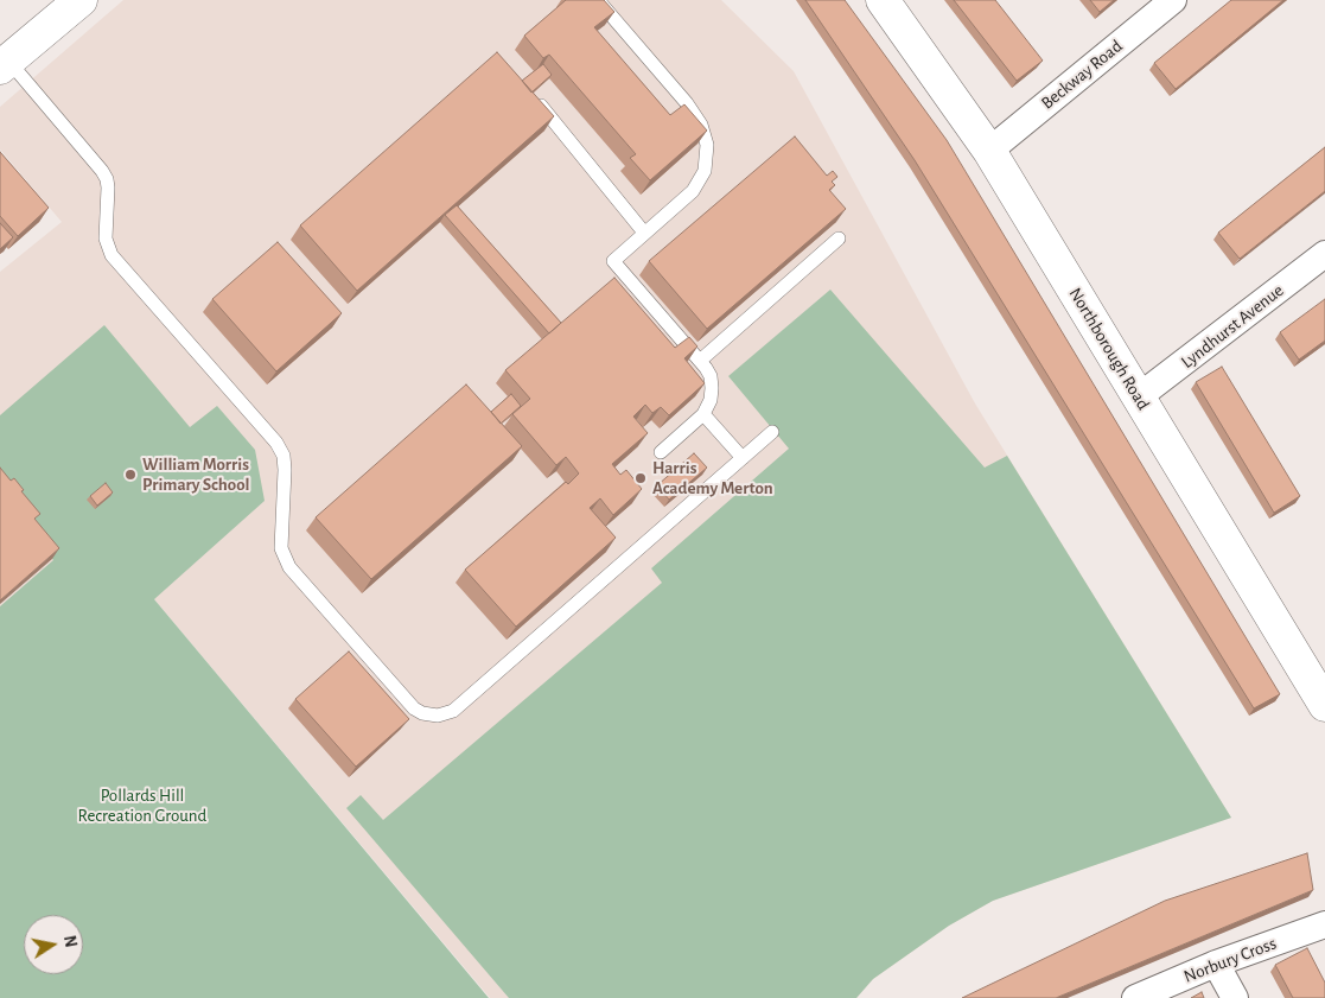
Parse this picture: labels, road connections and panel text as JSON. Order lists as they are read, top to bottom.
{
  "streets": {
    "street": [
      "Beckway Road",
      "Lyndhurst Avenue",
      "Northborough Road",
      "Norbury Cross"
    ]
  },
  "crossings": [
    ["Beckway Road", "Northborough Road"],
    ["Lyndhurst Avenue", "Northborough Road"]
  ],
  "parks": ["Pollards Hill Recreation Ground"],
  "places": ["William Morris Primary School", "Harris Academy Merton"],
  "north": "right"
}
